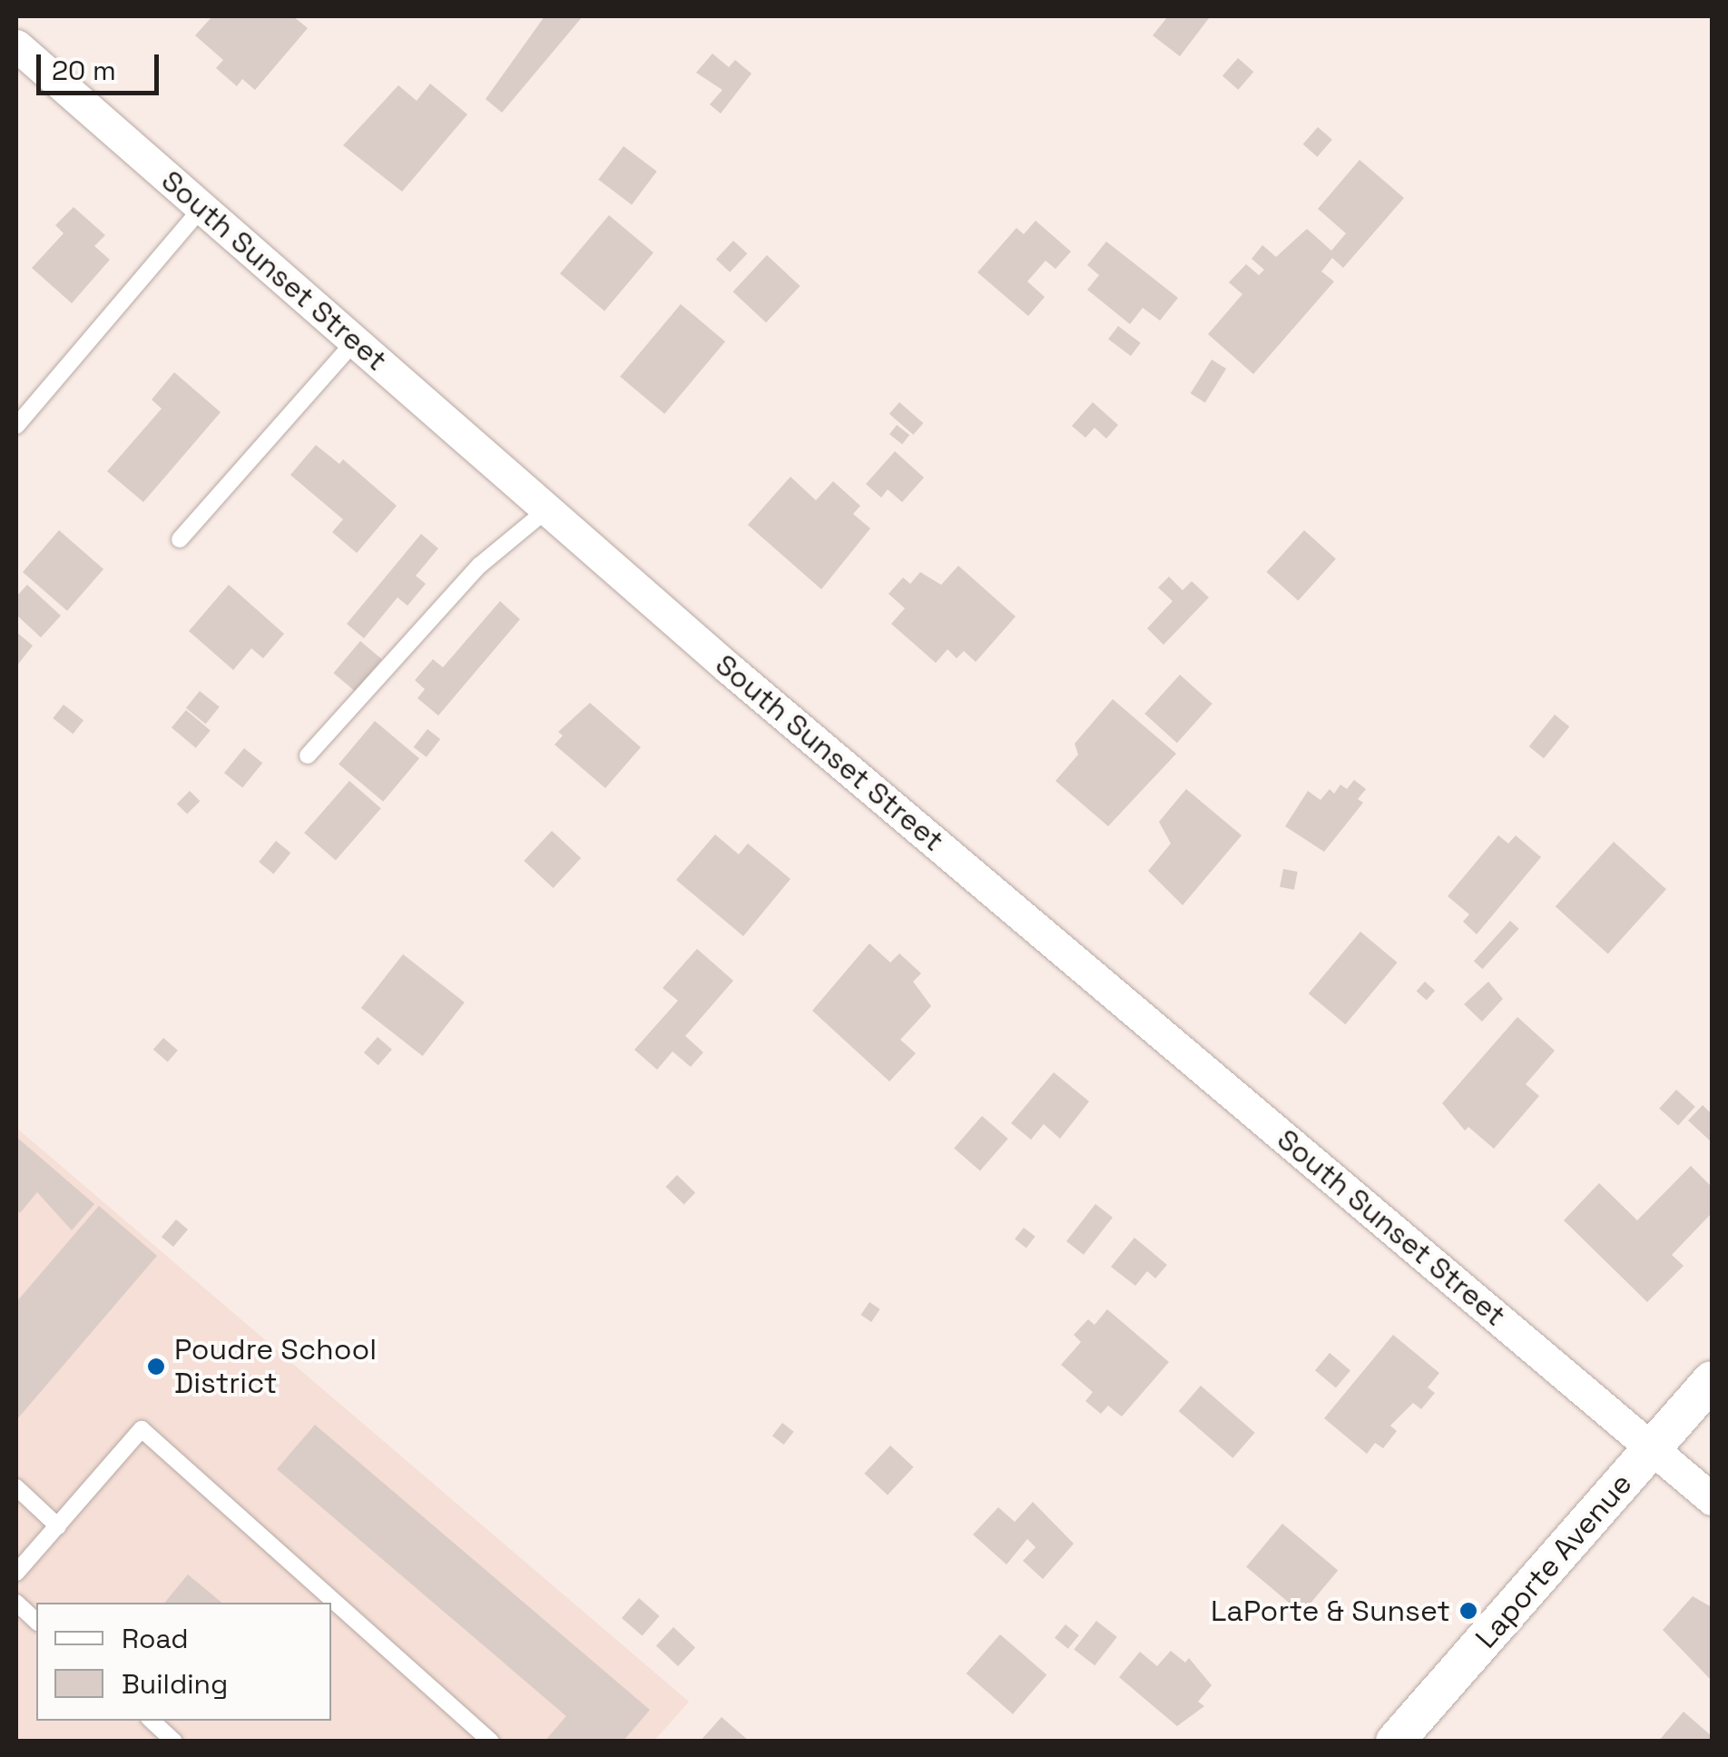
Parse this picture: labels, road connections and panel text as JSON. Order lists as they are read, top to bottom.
{
  "streets": {
    "street": ["South Sunset Street", "Laporte Avenue"]
  },
  "crossings": [
    ["South Sunset Street", "Laporte Avenue"]
  ],
  "places": ["Poudre School District", "LaPorte & Sunset"],
  "legend": ["Road", "Building"],
  "scale_bar": "20 m"
}
